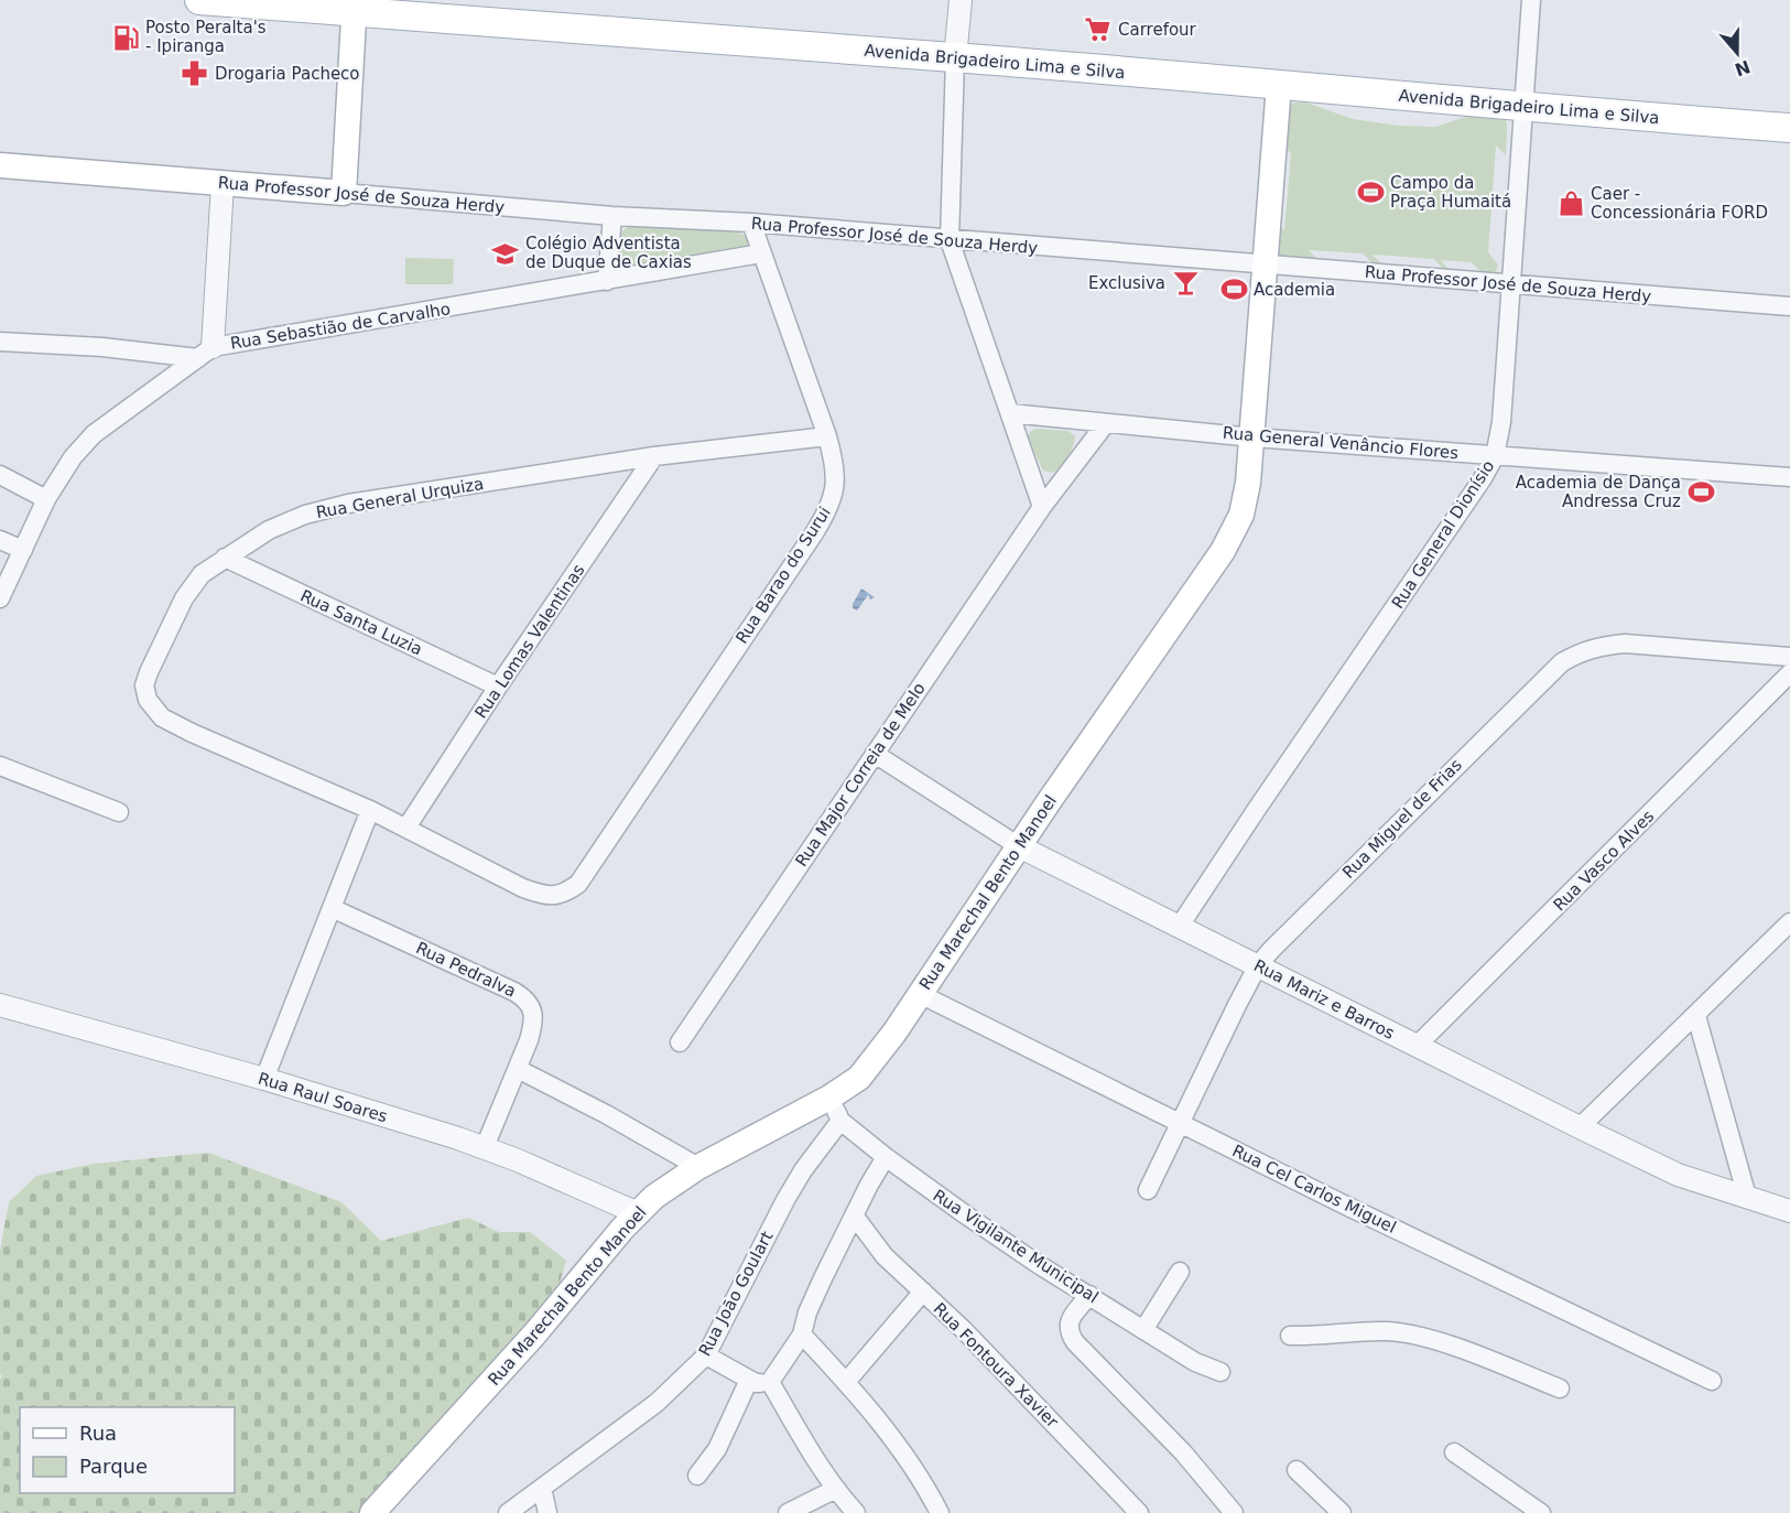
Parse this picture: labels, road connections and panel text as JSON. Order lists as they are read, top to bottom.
{
  "streets": {
    "main road": ["Avenida Brigadeiro Lima e Silva", "Rua Professor José de Souza Herdy", "Rua Marechal Bento Manoel"],
    "street": [
      "Rua Sebastião de Carvalho",
      "Rua General Venâncio Flores",
      "Rua General Urquiza",
      "Rua General Dionísio",
      "Rua Barao do Surui",
      "Rua Santa Luzia",
      "Rua Lomas Valentinas",
      "Rua Major Correia de Melo",
      "Rua Miguel de Frias",
      "Rua Vasco Alves",
      "Rua Pedralva",
      "Rua Mariz e Barros",
      "Rua Raul Soares",
      "Rua Cel Carlos Miguel",
      "Rua Vigilante Municipal",
      "Rua Joāo Goulart",
      "Rua Fontoura Xavier"
    ]
  },
  "crossings": [
    ["Avenida Brigadeiro Lima e Silva", "Rua General Dionísio"],
    ["Avenida Brigadeiro Lima e Silva", "Rua Marechal Bento Manoel"],
    ["Rua Professor José de Souza Herdy", "Rua General Dionísio"],
    ["Rua Professor José de Souza Herdy", "Rua Barao do Surui"],
    ["Rua Professor José de Souza Herdy", "Rua Marechal Bento Manoel"],
    ["Rua Sebastião de Carvalho", "Rua Barao do Surui"],
    ["Rua General Venâncio Flores", "Rua General Dionísio"],
    ["Rua General Venâncio Flores", "Rua Major Correia de Melo"],
    ["Rua General Venâncio Flores", "Rua Marechal Bento Manoel"],
    ["Rua General Urquiza", "Rua Barao do Surui"],
    ["Rua General Urquiza", "Rua Santa Luzia"],
    ["Rua General Urquiza", "Rua Lomas Valentinas"],
    ["Rua General Dionísio", "Rua Mariz e Barros"],
    ["Rua Santa Luzia", "Rua Lomas Valentinas"],
    ["Rua Major Correia de Melo", "Rua Mariz e Barros"],
    ["Rua Miguel de Frias", "Rua Mariz e Barros"],
    ["Rua Miguel de Frias", "Rua Cel Carlos Miguel"],
    ["Rua Vasco Alves", "Rua Mariz e Barros"],
    ["Rua Marechal Bento Manoel", "Rua Mariz e Barros"],
    ["Rua Marechal Bento Manoel", "Rua Raul Soares"],
    ["Rua Marechal Bento Manoel", "Rua Cel Carlos Miguel"],
    ["Rua Marechal Bento Manoel", "Rua Vigilante Municipal"],
    ["Rua Pedralva", "Rua Raul Soares"],
    ["Rua Vigilante Municipal", "Rua Joāo Goulart"]
  ],
  "places": {
    "supermarket": ["Carrefour"],
    "fuel station": ["Posto Peralta's - Ipiranga"],
    "pharmacy": ["Drogaria Pacheco"],
    "sports": ["Campo da Praça Humaitá", "Academia", "Academia de Dança Andressa Cruz"],
    "shop": ["Caer - Concessionária FORD"],
    "school or university": ["Colégio Adventista de Duque de Caxias"],
    "bar": ["Exclusiva"]
  },
  "legend": ["Rua", "Parque"],
  "north": "bottom"
}
